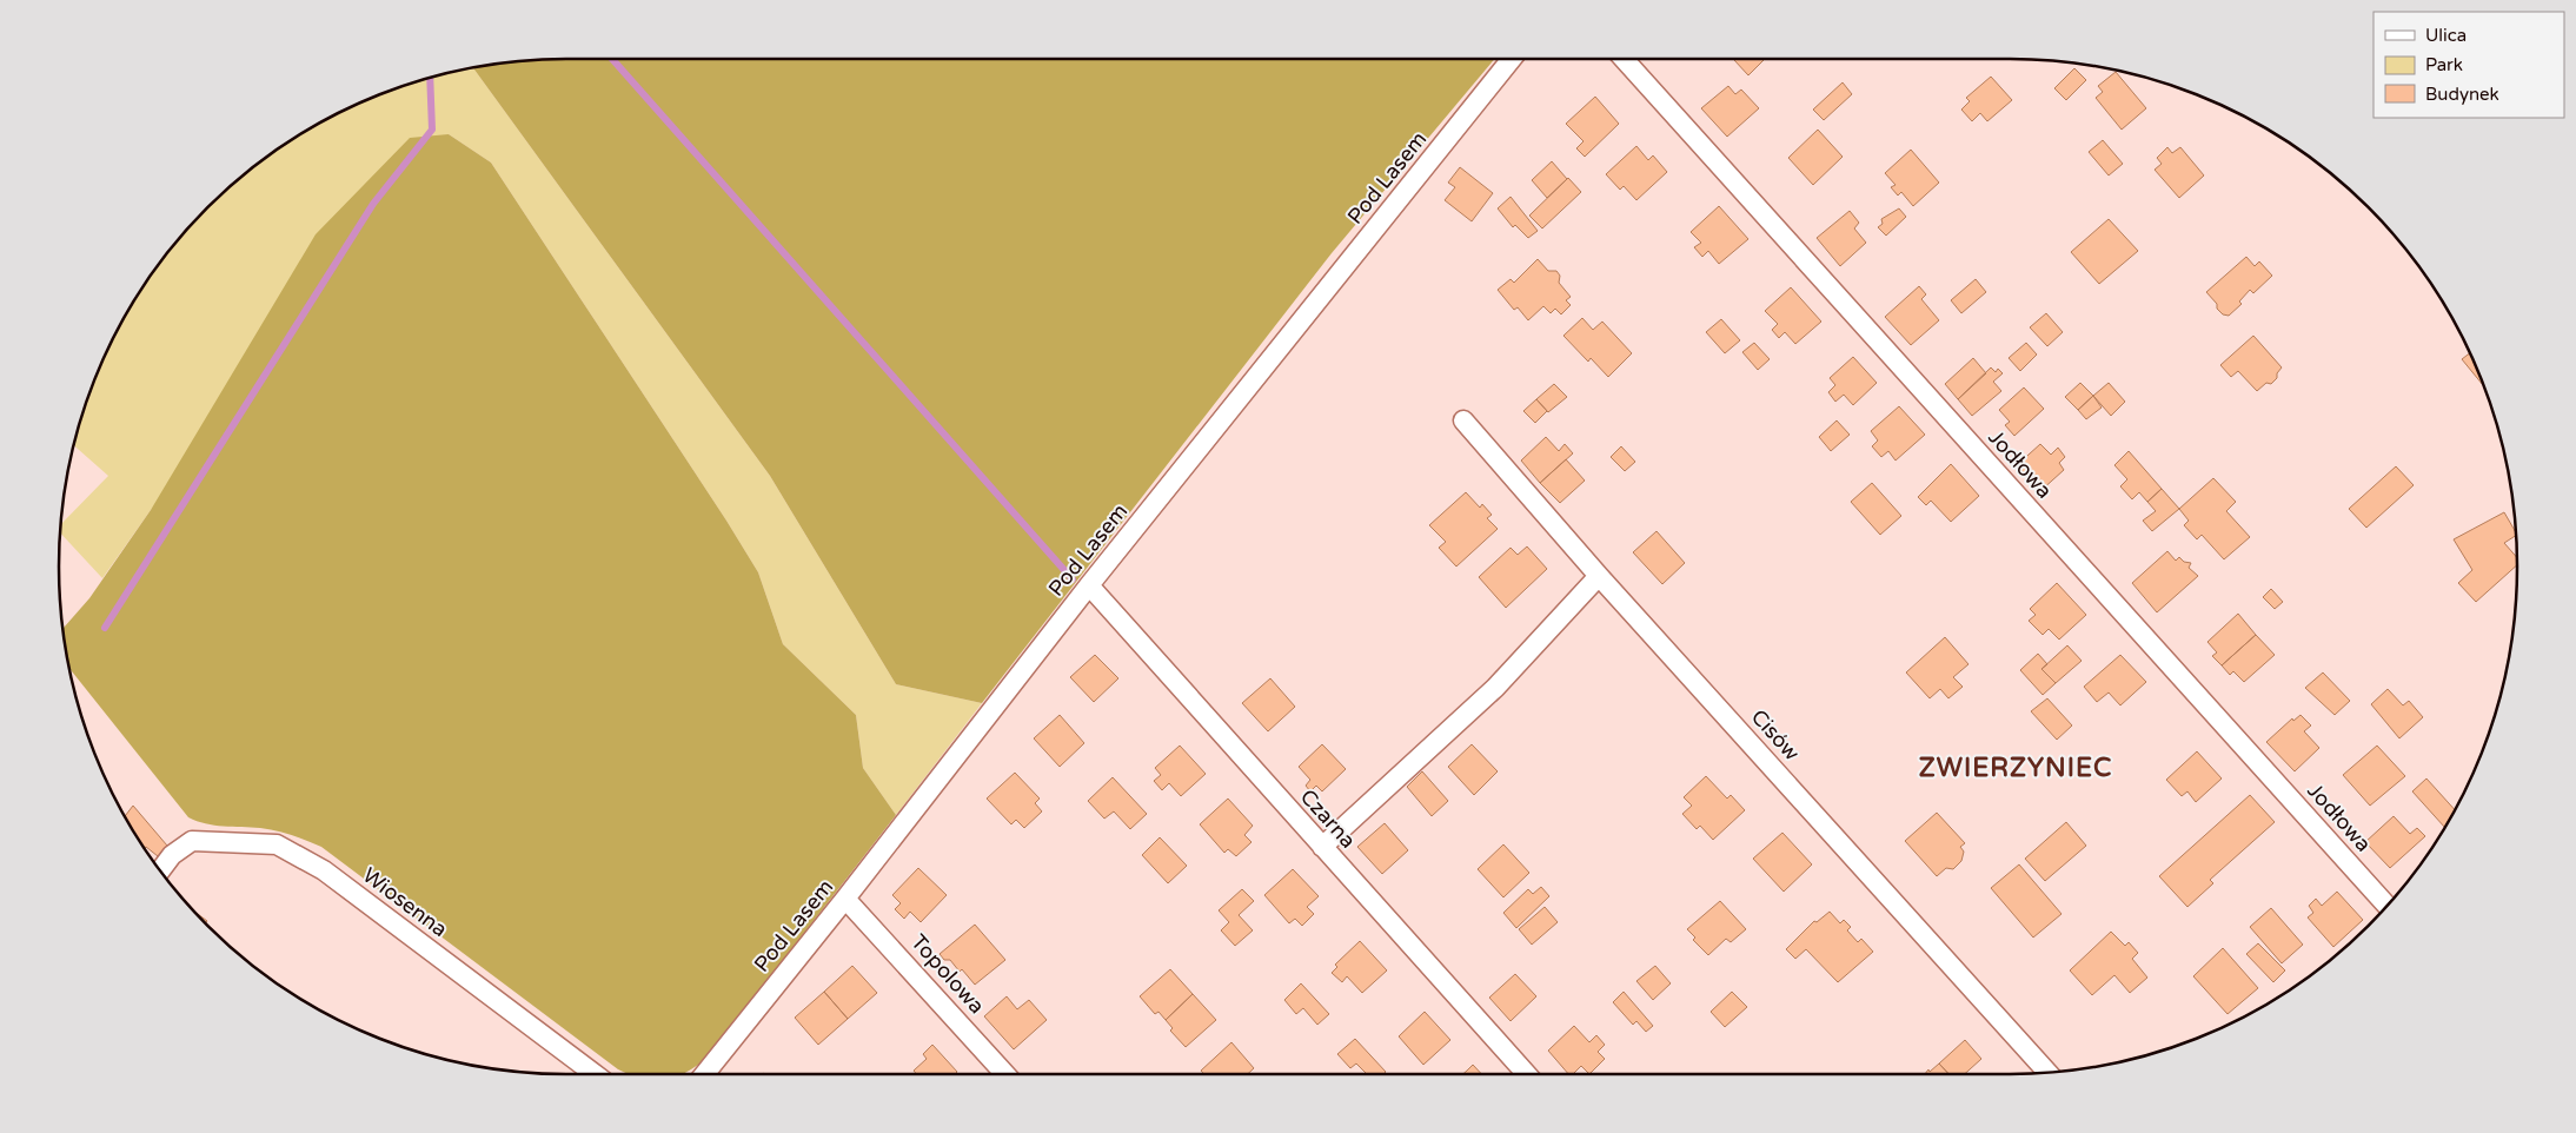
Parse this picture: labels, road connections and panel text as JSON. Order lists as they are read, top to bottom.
{
  "streets": {
    "street": [
      "Pod Lasem",
      "Jodłowa",
      "Cisów",
      "Czarna",
      "Wiosenna",
      "Topolowa"
    ]
  },
  "crossings": [
    ["Pod Lasem", "Czarna"],
    ["Pod Lasem", "Topolowa"]
  ],
  "districts": ["ZWIERZYNIEC"],
  "legend": ["Ulica", "Park", "Budynek"]
}
